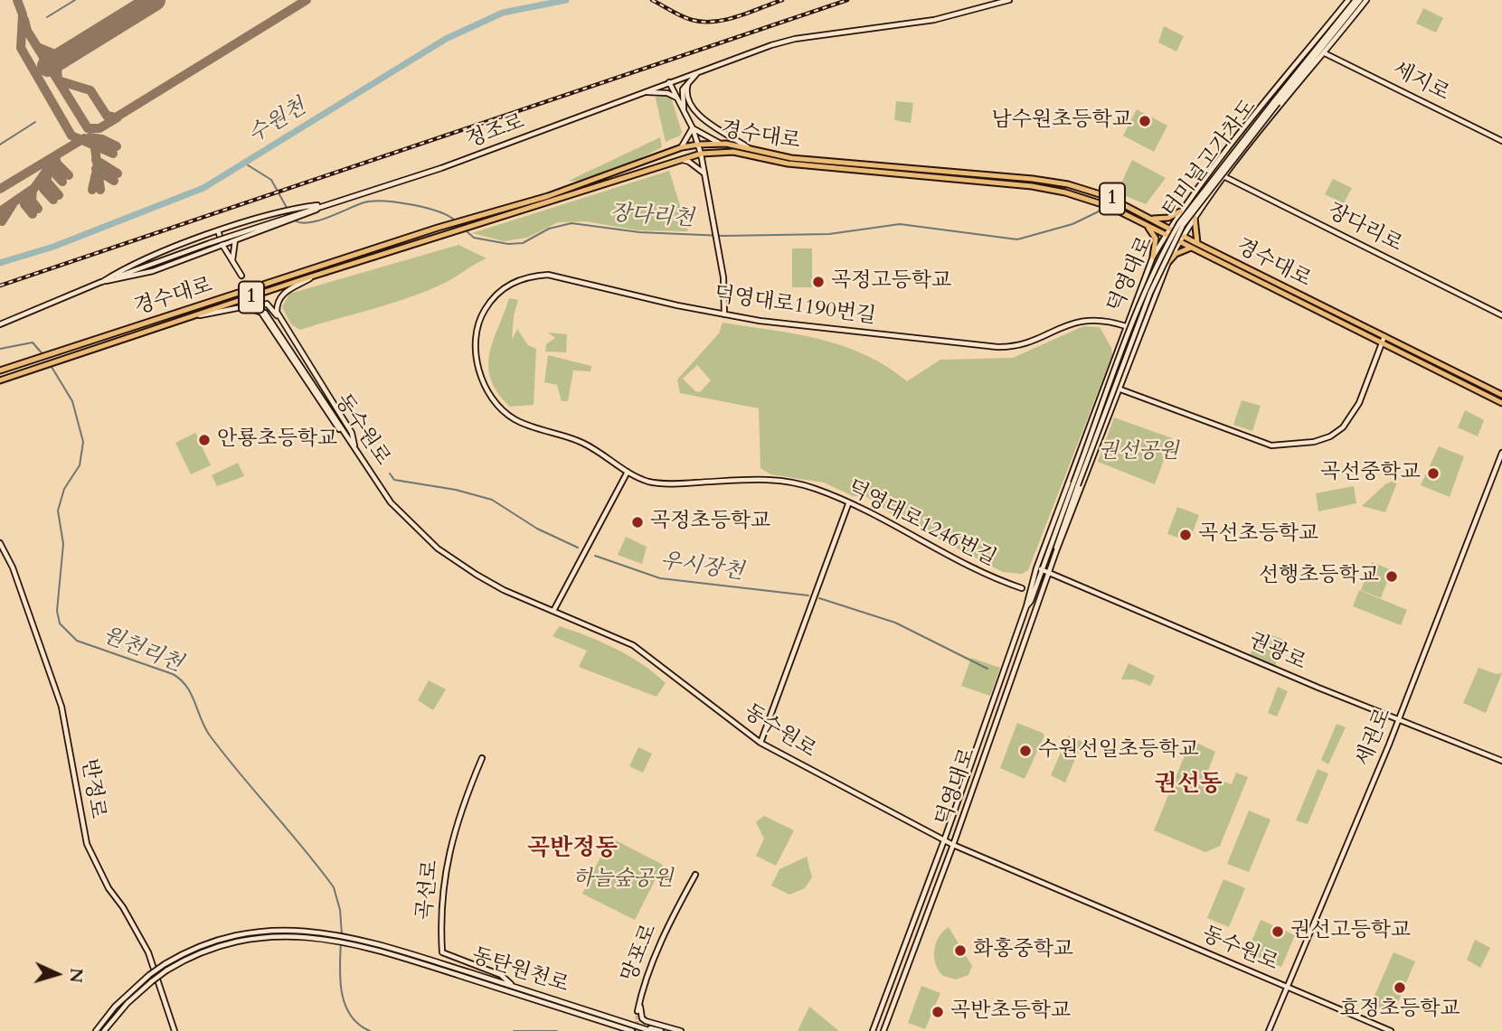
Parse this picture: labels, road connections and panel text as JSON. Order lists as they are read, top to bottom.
{
  "streets": {
    "main road": [
      "세지로",
      "정조로",
      "경수대로",
      "터미널고가차도",
      "1",
      "장다리로",
      "덕영대로",
      "덕영대로1190번길",
      "동수원로",
      "덕영대로1246번길",
      "권광로",
      "세권로",
      "반정로",
      "곡선로",
      "망포로",
      "동탄원천로"
    ]
  },
  "crossings": [
    ["세지로", "덕영대로"],
    ["경수대로", "덕영대로"],
    ["터미널고가차도", "덕영대로"],
    ["장다리로", "덕영대로"],
    ["덕영대로", "덕영대로1190번길"],
    ["덕영대로", "동수원로"],
    ["덕영대로", "권광로"],
    ["덕영대로1190번길", "덕영대로1246번길"],
    ["동수원로", "세권로"],
    ["권광로", "세권로"],
    ["곡선로", "동탄원천로"]
  ],
  "districts": ["권선동", "곡반정동"],
  "water": [
    "수원천",
    "장다리천",
    "우시장천",
    "원천리천"
  ],
  "parks": ["권선공원", "하늘숲공원"],
  "places": [
    "남수원초등학교",
    "곡정고등학교",
    "안룡초등학교",
    "곡선중학교",
    "곡정초등학교",
    "곡선초등학교",
    "선행초등학교",
    "수원선일초등학교",
    "권선고등학교",
    "화홍중학교",
    "효정초등학교",
    "곡반초등학교"
  ],
  "north": "right"
}
